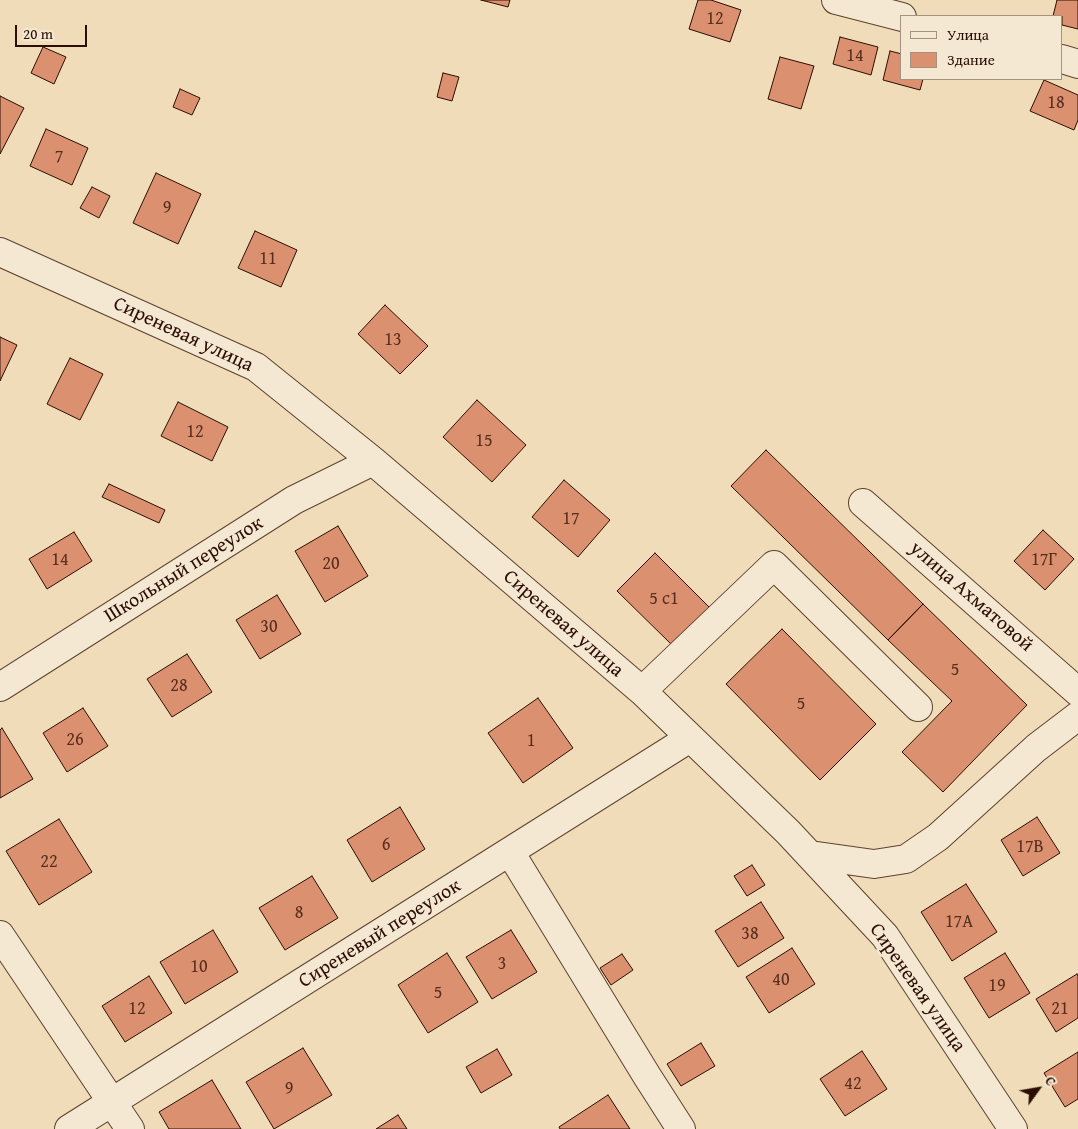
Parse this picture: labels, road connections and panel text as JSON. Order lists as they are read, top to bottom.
{
  "streets": {
    "street": [
      "Сиреневая улица",
      "Школьный переулок",
      "улица Ахматовой",
      "Сиреневый переулок"
    ]
  },
  "crossings": [
    ["Сиреневая улица", "Школьный переулок"],
    ["Сиреневая улица", "Сиреневый переулок"]
  ],
  "house_numbers": [
    "12",
    "14",
    "18",
    "7",
    "9",
    "11",
    "13",
    "12",
    "15",
    "17",
    "14",
    "17Г",
    "20",
    "5 с1",
    "30",
    "5",
    "28",
    "5",
    "26",
    "1",
    "6",
    "17В",
    "22",
    "8",
    "17А",
    "38",
    "3",
    "10",
    "40",
    "19",
    "5",
    "12",
    "21",
    "42",
    "9"
  ],
  "legend": ["Улица", "Здание"],
  "scale_bar": "20 m",
  "north": "top right"
}
